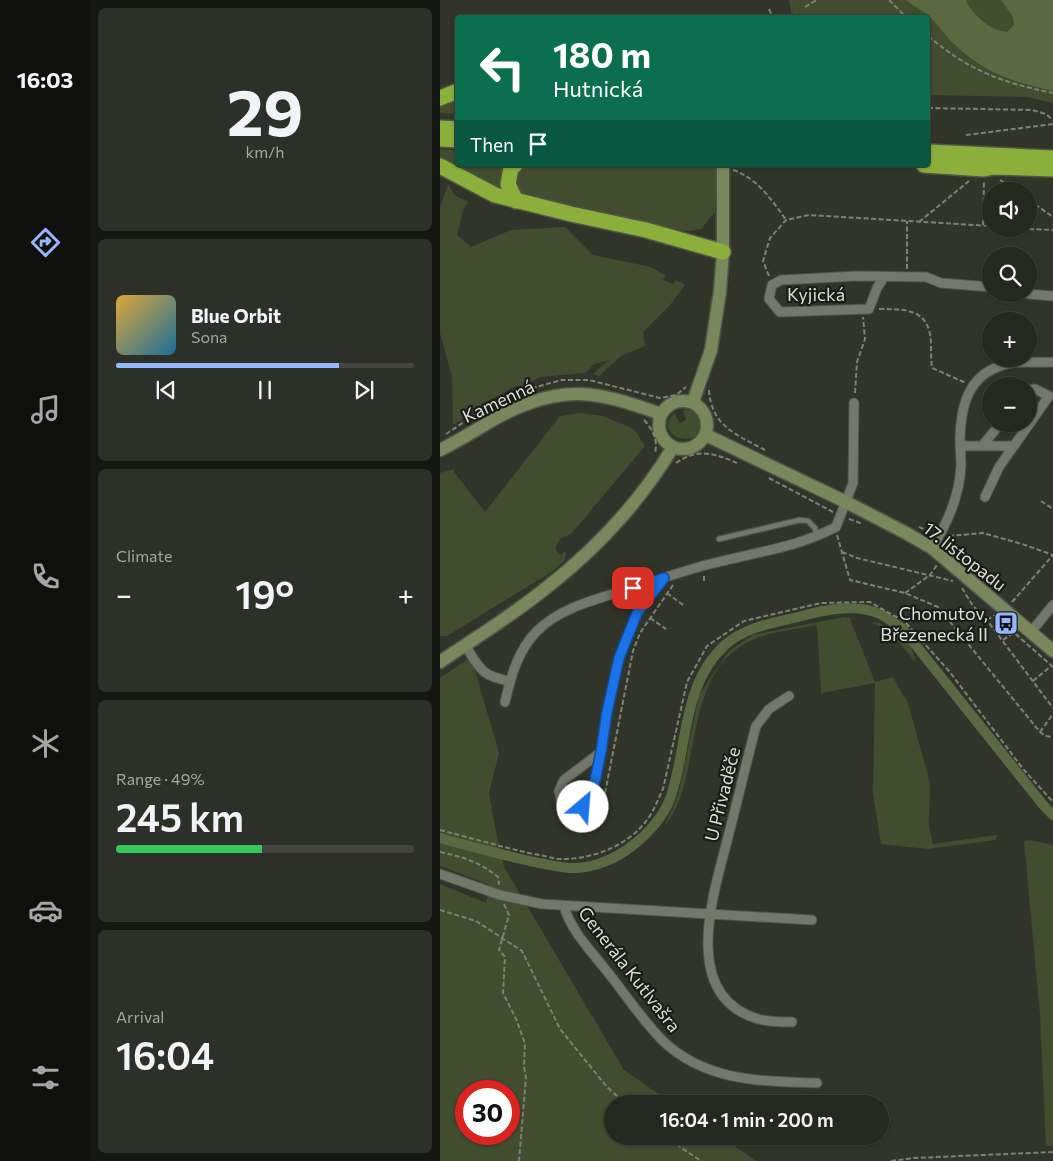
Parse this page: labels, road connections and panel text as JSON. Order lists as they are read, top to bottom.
{
  "streets": {
    "street": [
      "Kyjická",
      "Kamenná",
      "17. listopadu",
      "U Přivaděče",
      "Generála Kutlvašra"
    ]
  },
  "crossings": [
    ["Kamenná", "17. listopadu"]
  ],
  "places": {
    "bus stop": ["Chomutov, Březenecká II"]
  },
  "page": {
    "tabs": "16:03",
    "tile": [
      ["29", "km/h"],
      "Climate",
      ["Range · 49%", "245 km"],
      ["Arrival", "16:04"]
    ],
    "turn": ["180 m", "Hutnická"],
    "then": "Then",
    "map_buttons": ["+", "−"],
    "song": ["Blue Orbit", "Sona"],
    "heat": ["−", "19°", "+"],
    "limit": "30",
    "trip": "16:04 · 1 min · 200 m"
  }
}
